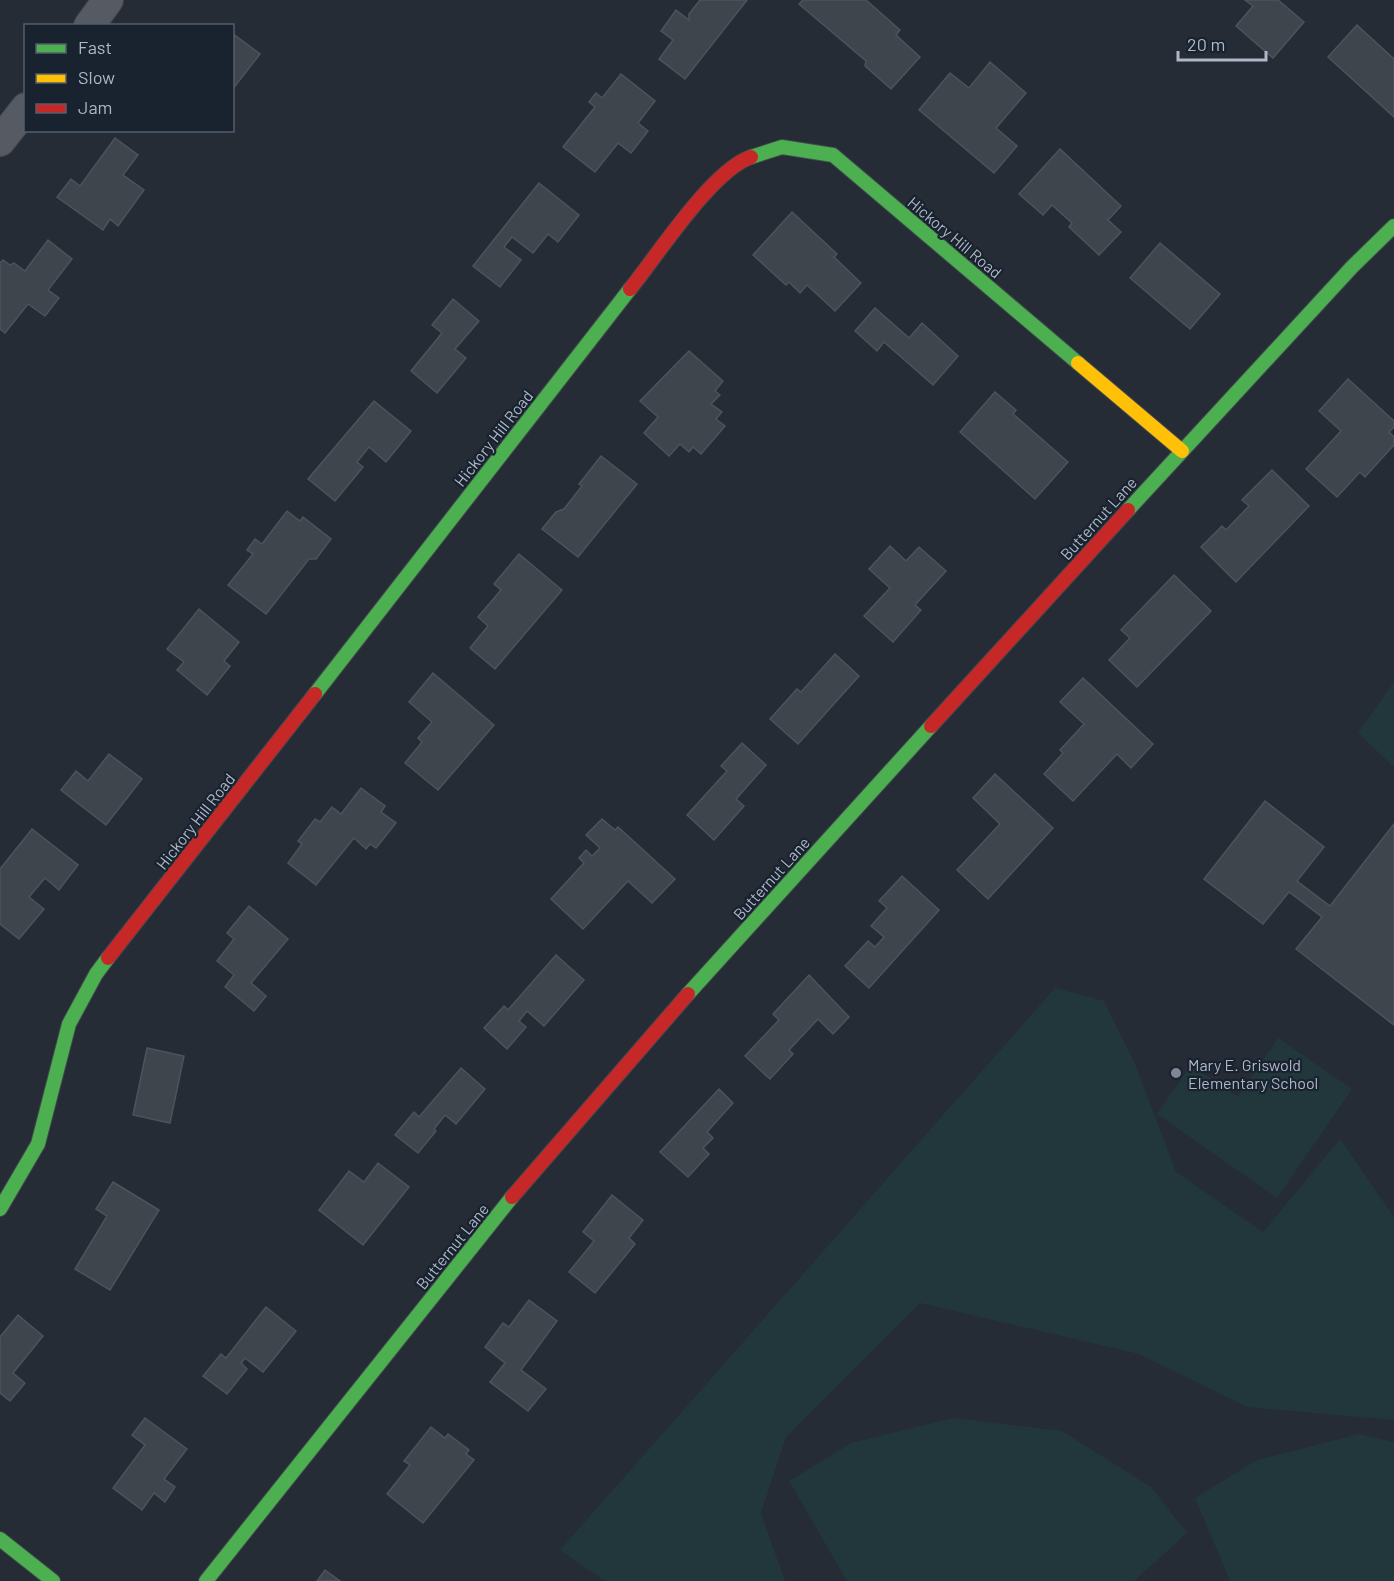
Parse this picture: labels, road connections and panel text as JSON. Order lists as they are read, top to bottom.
{
  "streets": {
    "street": ["Hickory Hill Road", "Butternut Lane"]
  },
  "crossings": [
    ["Hickory Hill Road", "Butternut Lane"]
  ],
  "places": ["Mary E. Griswold Elementary School"],
  "legend": ["Fast", "Slow", "Jam"],
  "scale_bar": "20 m"
}
